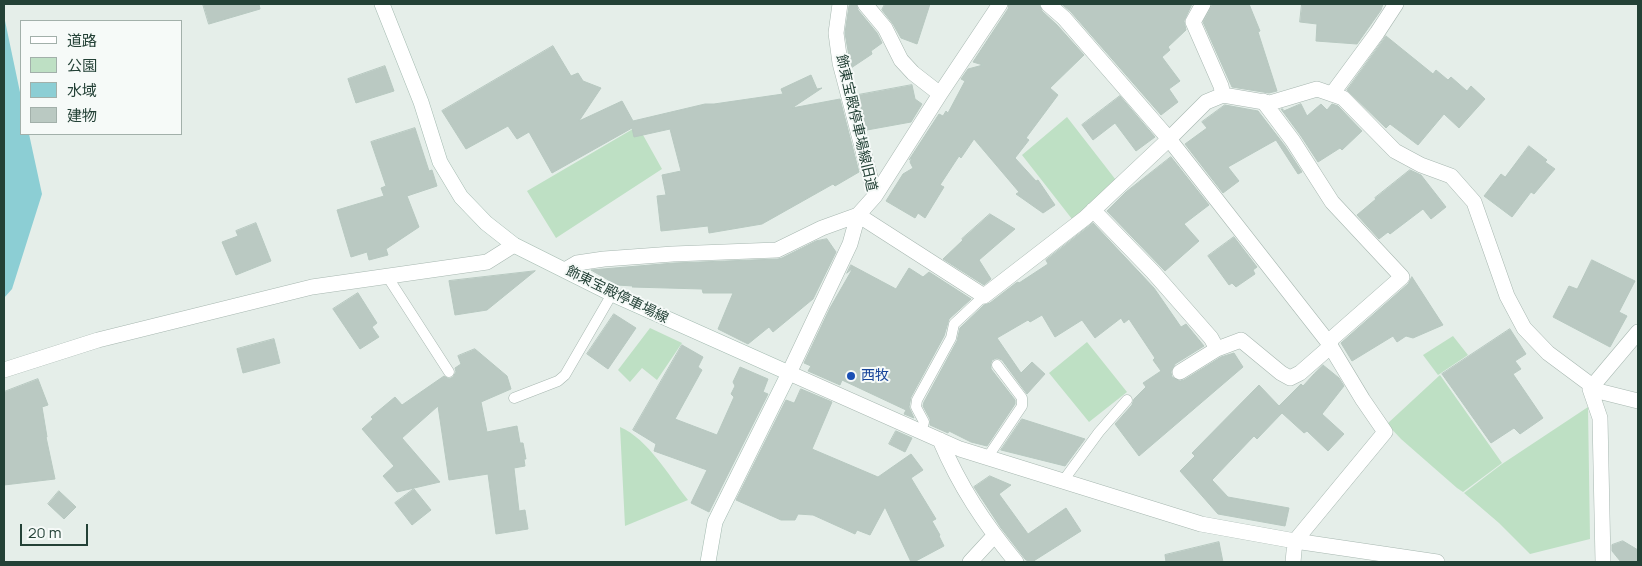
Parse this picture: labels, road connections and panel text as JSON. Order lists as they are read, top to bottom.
{
  "streets": {
    "street": ["飾東宝殿停車場線旧道", "飾東宝殿停車場線"]
  },
  "crossings": [
    ["飾東宝殿停車場線旧道", "飾東宝殿停車場線"]
  ],
  "places": ["西牧"],
  "legend": [
    "道路",
    "公園",
    "水域",
    "建物"
  ],
  "scale_bar": "20 m"
}
